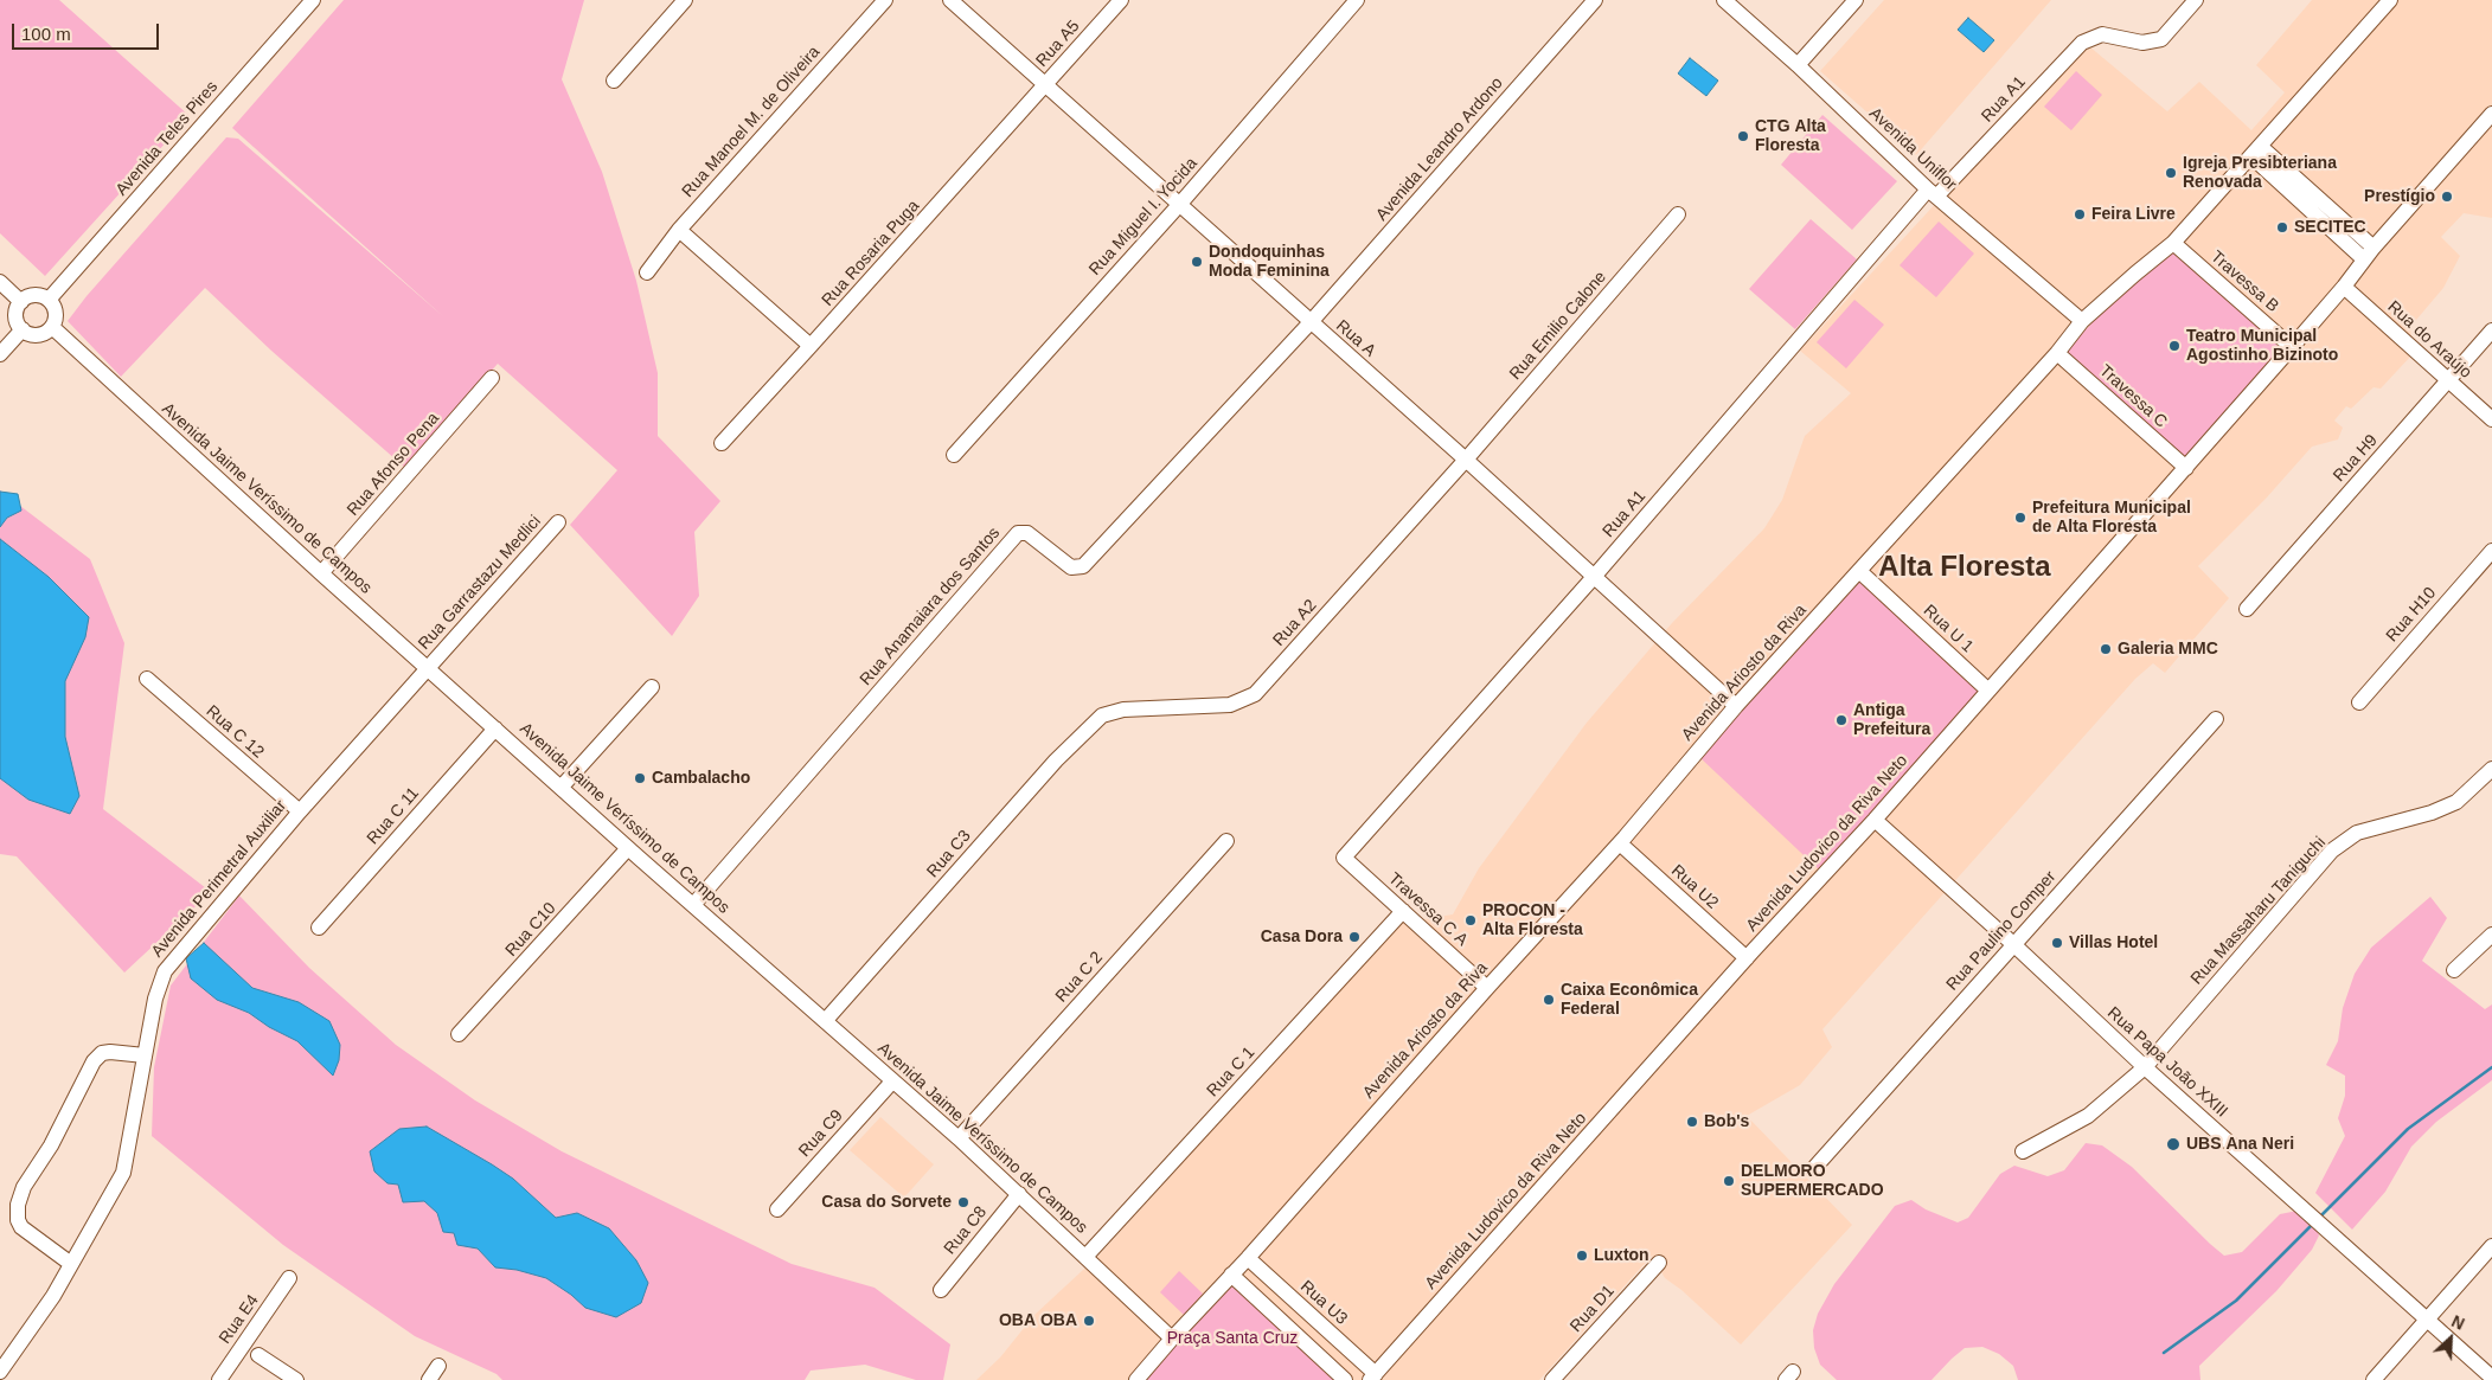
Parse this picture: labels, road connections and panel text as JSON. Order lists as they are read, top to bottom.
{
  "streets": {
    "street": [
      "Rua A5",
      "Rua A1",
      "Rua Manoel M. de Oliveira",
      "Avenida Teles Pires",
      "Avenida Leandro Ardono",
      "Avenida Uniflor",
      "Rua Miguel I. Yocida",
      "Rua Rosaria Puga",
      "Travessa B",
      "Rua Emilio Calone",
      "Rua A",
      "Rua do Araújo",
      "Travessa C",
      "Rua H9",
      "Rua Afonso Pena",
      "Avenida Jaime Veríssimo de Campos",
      "Rua Garrastazu Medlici",
      "Rua Anamaiara dos Santos",
      "Rua H10",
      "Rua A2",
      "Rua U 1",
      "Avenida Ariosto da Riva",
      "Rua C 12",
      "Rua C 11",
      "Avenida Ludovico da Riva Neto",
      "Rua C3",
      "Avenida Perimetral Auxiliar",
      "Rua U2",
      "Travessa C A",
      "Rua Massaharu Taniguchi",
      "Rua C10",
      "Rua Paulino Comper",
      "Rua C 2",
      "Rua Papa João XXIII",
      "Rua C 1",
      "Rua C9",
      "Rua C8",
      "Rua U3",
      "Rua D1",
      "Rua E4"
    ]
  },
  "crossings": [
    ["Rua A5", "Rua Rosaria Puga"],
    ["Rua A5", "Rua A"],
    ["Rua A1", "Avenida Uniflor"],
    ["Rua A1", "Rua A"],
    ["Rua A1", "Travessa C A"],
    ["Avenida Teles Pires", "Avenida Jaime Veríssimo de Campos"],
    ["Avenida Leandro Ardono", "Rua A"],
    ["Avenida Leandro Ardono", "Rua Anamaiara dos Santos"],
    ["Avenida Uniflor", "Avenida Ariosto da Riva"],
    ["Rua Miguel I. Yocida", "Rua A"],
    ["Rua Rosaria Puga", "Rua A"],
    ["Travessa B", "Avenida Ariosto da Riva"],
    ["Travessa B", "Avenida Ludovico da Riva Neto"],
    ["Rua Emilio Calone", "Rua A"],
    ["Rua Emilio Calone", "Rua A2"],
    ["Rua A", "Rua Anamaiara dos Santos"],
    ["Rua A", "Rua A2"],
    ["Rua A", "Avenida Ariosto da Riva"],
    ["Rua do Araújo", "Rua H9"],
    ["Rua do Araújo", "Avenida Ludovico da Riva Neto"],
    ["Travessa C", "Avenida Ariosto da Riva"],
    ["Travessa C", "Avenida Ludovico da Riva Neto"],
    ["Rua Afonso Pena", "Avenida Jaime Veríssimo de Campos"],
    ["Avenida Jaime Veríssimo de Campos", "Rua Garrastazu Medlici"],
    ["Avenida Jaime Veríssimo de Campos", "Rua Anamaiara dos Santos"],
    ["Avenida Jaime Veríssimo de Campos", "Avenida Ariosto da Riva"],
    ["Avenida Jaime Veríssimo de Campos", "Rua C 11"],
    ["Avenida Jaime Veríssimo de Campos", "Rua C3"],
    ["Avenida Jaime Veríssimo de Campos", "Avenida Perimetral Auxiliar"],
    ["Avenida Jaime Veríssimo de Campos", "Rua C10"],
    ["Avenida Jaime Veríssimo de Campos", "Rua C 2"],
    ["Avenida Jaime Veríssimo de Campos", "Rua C 1"],
    ["Avenida Jaime Veríssimo de Campos", "Rua C9"],
    ["Avenida Jaime Veríssimo de Campos", "Rua C8"],
    ["Rua Garrastazu Medlici", "Avenida Perimetral Auxiliar"],
    ["Rua A2", "Rua C3"],
    ["Rua U 1", "Avenida Ariosto da Riva"],
    ["Rua U 1", "Avenida Ludovico da Riva Neto"],
    ["Avenida Ariosto da Riva", "Rua U2"],
    ["Avenida Ariosto da Riva", "Travessa C A"],
    ["Avenida Ariosto da Riva", "Rua U3"],
    ["Rua C 12", "Avenida Perimetral Auxiliar"],
    ["Avenida Ludovico da Riva Neto", "Rua U2"],
    ["Avenida Ludovico da Riva Neto", "Rua Papa João XXIII"],
    ["Avenida Ludovico da Riva Neto", "Rua U3"],
    ["Travessa C A", "Rua C 1"],
    ["Rua Massaharu Taniguchi", "Rua Papa João XXIII"],
    ["Rua Paulino Comper", "Rua Papa João XXIII"]
  ],
  "districts": ["Alta Floresta"],
  "parks": ["Praça Santa Cruz"],
  "places": [
    "CTG Alta Floresta",
    "Igreja Presibteriana Renovada",
    "Prestígio",
    "Feira Livre",
    "SECITEC",
    "Dondoquinhas Moda Feminina",
    "Teatro Municipal Agostinho Bizinoto",
    "Prefeitura Municipal de Alta Floresta",
    "Galeria MMC",
    "Antiga Prefeitura",
    "Cambalacho",
    "PROCON - Alta Floresta",
    "Casa Dora",
    "Villas Hotel",
    "Caixa Econômica Federal",
    "Bob's",
    "UBS Ana Neri",
    "DELMORO SUPERMERCADO",
    "Casa do Sorvete",
    "Luxton",
    "OBA OBA"
  ],
  "scale_bar": "100 m",
  "north": "top right"
}
